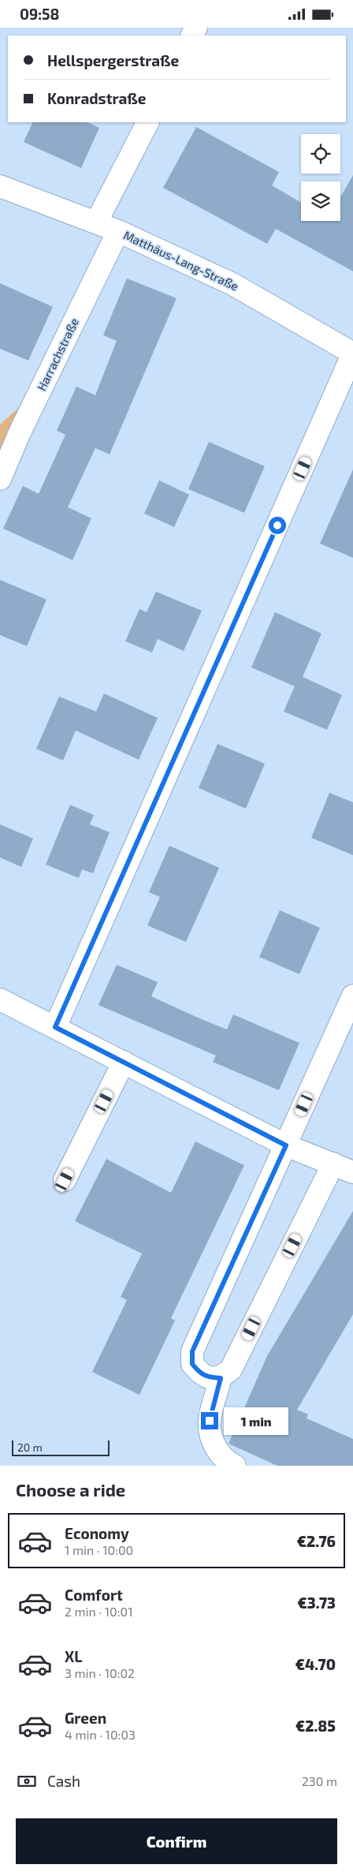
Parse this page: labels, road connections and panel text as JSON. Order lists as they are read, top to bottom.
{
  "streets": {
    "street": ["Matthäus-Lang-Straße", "Harrachstraße"]
  },
  "crossings": [
    ["Matthäus-Lang-Straße", "Harrachstraße"]
  ],
  "scale_bar": "20 m",
  "page": {
    "status": "09:58",
    "banner": ["Hellspergerstraße", "Konradstraße"],
    "bubble": "1 min",
    "scale": "20 m",
    "heading": "Choose a ride",
    "list": [
      {
        "name": "Economy",
        "note": "1 min · 10:00",
        "value": "€2.76"
      },
      {
        "name": "Comfort",
        "note": "2 min · 10:01",
        "value": "€3.73"
      },
      {
        "name": "XL",
        "note": "3 min · 10:02",
        "value": "€4.70"
      },
      {
        "name": "Green",
        "note": "4 min · 10:03",
        "value": "€2.85"
      }
    ],
    "pay": ["Cash", "230 m"],
    "buttons": "Confirm"
  }
}
